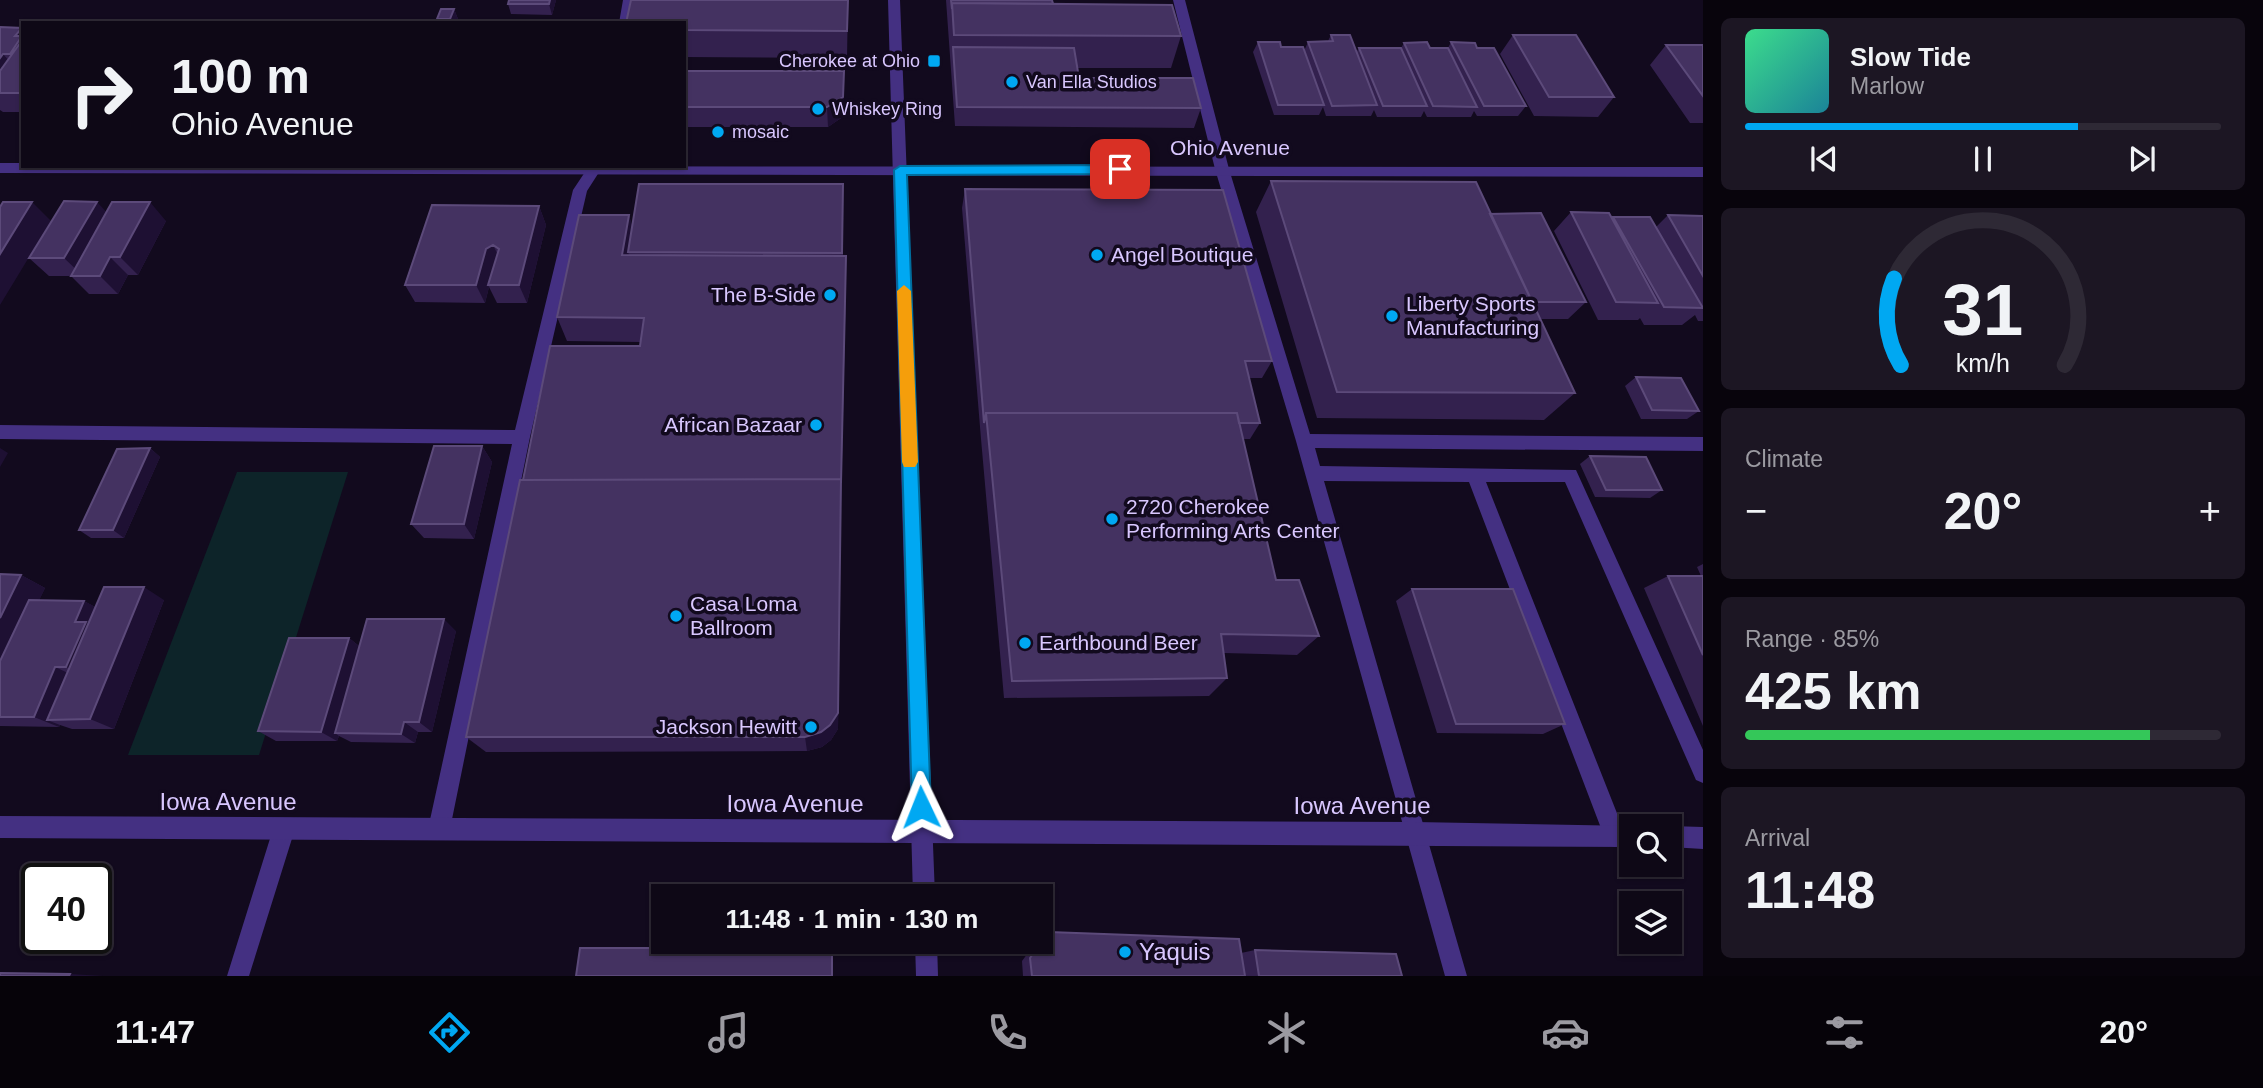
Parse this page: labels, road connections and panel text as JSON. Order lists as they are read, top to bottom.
{
  "streets": {
    "street": ["Ohio Avenue", "Iowa Avenue"]
  },
  "places": {
    "transit": ["Cherokee at Ohio"],
    "other": [
      "Van Ella Studios",
      "Whiskey Ring",
      "mosaic",
      "Angel Boutique",
      "The B-Side",
      "Liberty Sports Manufacturing",
      "African Bazaar",
      "2720 Cherokee Performing Arts Center",
      "Casa Loma Ballroom",
      "Earthbound Beer",
      "Jackson Hewitt",
      "Yaquis"
    ]
  },
  "page": {
    "turn": ["100 m", "Ohio Avenue"],
    "song": ["Slow Tide", "Marlow"],
    "tile": [
      "Climate",
      ["Range · 85%", "425 km"],
      ["Arrival", "11:48"]
    ],
    "heat": ["−", "20°", "+"],
    "limit": "40",
    "trip": "11:48 · 1 min · 130 m",
    "tabs": ["11:47", "20°"],
    "gauge": ["31", "km/h"]
  }
}
